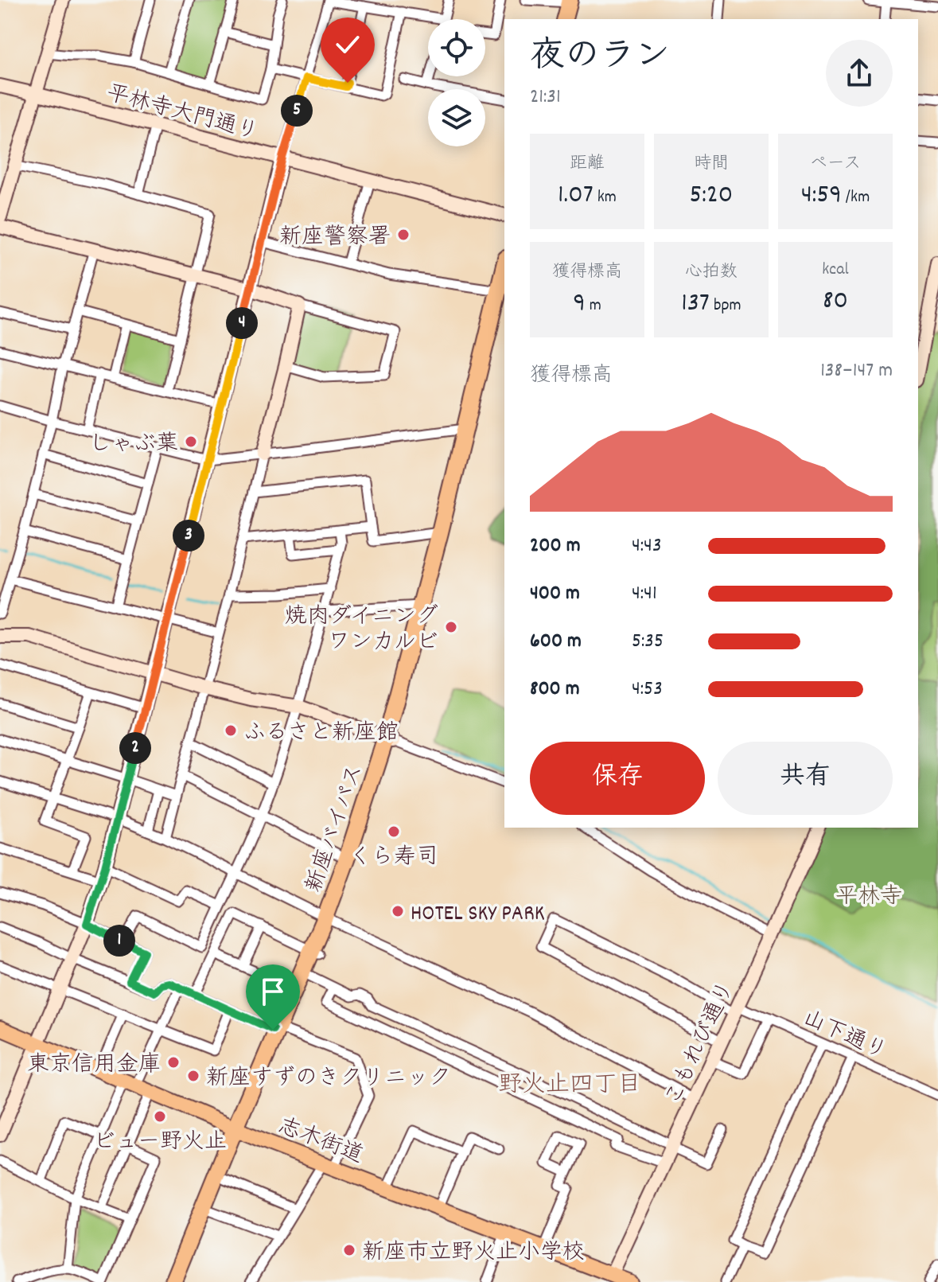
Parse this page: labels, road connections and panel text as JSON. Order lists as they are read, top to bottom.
{
  "streets": {
    "highway": ["新座バイパス"],
    "main road": ["志木街道"],
    "street": ["平林寺大門通り", "山下通り", "こもれび通り"]
  },
  "crossings": [
    ["新座バイパス", "志木街道"],
    ["山下通り", "こもれび通り"],
    ["こもれび通り", "志木街道"]
  ],
  "districts": ["野火止四丁目"],
  "parks": ["平林寺"],
  "places": [
    "新座警察署",
    "しゃぶ葉",
    "焼肉ダイニング ワンカルビ",
    "ふるさと新座館",
    "くら寿司",
    "HOTEL SKY PARK",
    "東京信用金庫",
    "新座すずのきクリニック",
    "ビュー野火止",
    "新座市立野火止小学校"
  ],
  "page": {
    "heading": ["夜のラン", "21:31"],
    "pins": [
      "5",
      "4",
      "3",
      "2",
      "1"
    ],
    "stats": [
      ["距離", "1.07 km"],
      ["時間", "5:20"],
      ["ペース", "4:59 /km"],
      ["獲得標高", "9 m"],
      ["心拍数", "137 bpm"],
      ["kcal", "80"]
    ],
    "chart": ["獲得標高", "138–147 m"],
    "list": [
      {
        "name": "200 m",
        "note": "4:43"
      },
      {
        "name": "400 m",
        "note": "4:41"
      },
      {
        "name": "600 m",
        "note": "5:35"
      },
      {
        "name": "800 m",
        "note": "4:53"
      }
    ],
    "buttons": ["保存", "共有"]
  }
}
